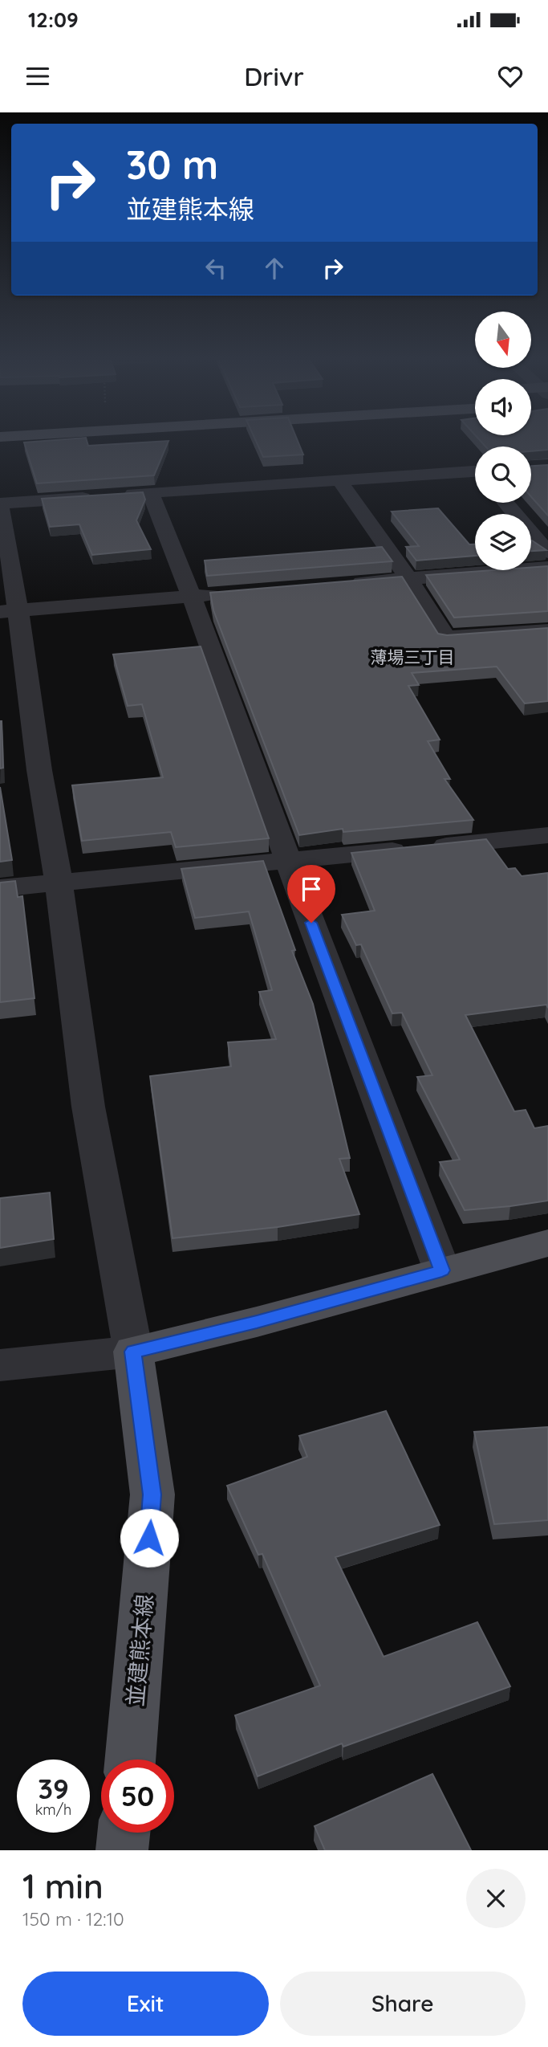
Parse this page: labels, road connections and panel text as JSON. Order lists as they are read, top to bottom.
{
  "streets": {
    "main road": ["並建熊本線"]
  },
  "districts": ["薄場三丁目"],
  "north": "bottom",
  "page": {
    "status": "12:09",
    "header": "Drivr",
    "turn": ["30 m", "並建熊本線"],
    "speed": "39 km/h",
    "limit": "50",
    "heading": ["1 min", "150 m · 12:10"],
    "buttons": ["Exit", "Share"]
  }
}
